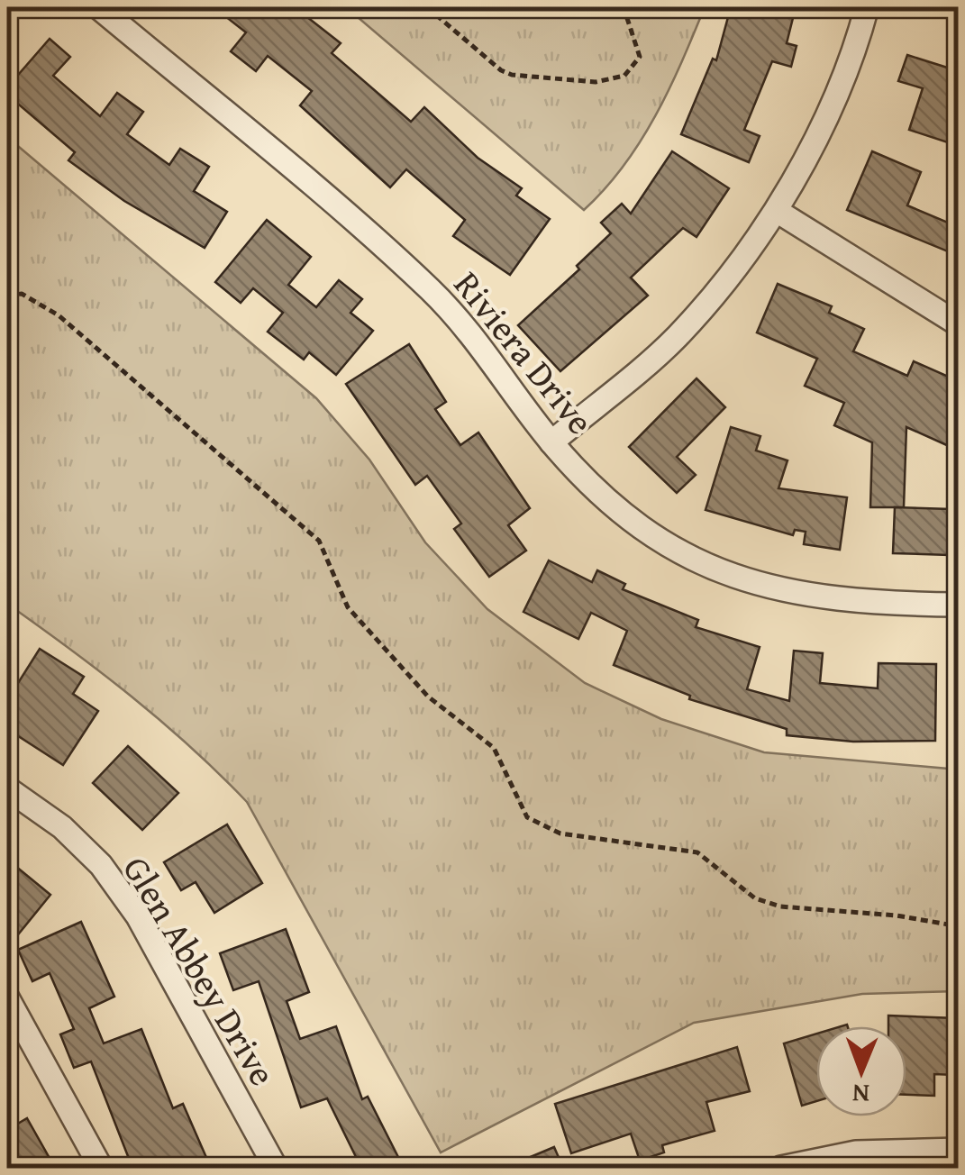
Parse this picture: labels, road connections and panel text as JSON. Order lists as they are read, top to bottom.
{
  "streets": {
    "street": ["Riviera Drive", "Glen Abbey Drive"]
  },
  "north": "bottom"
}
